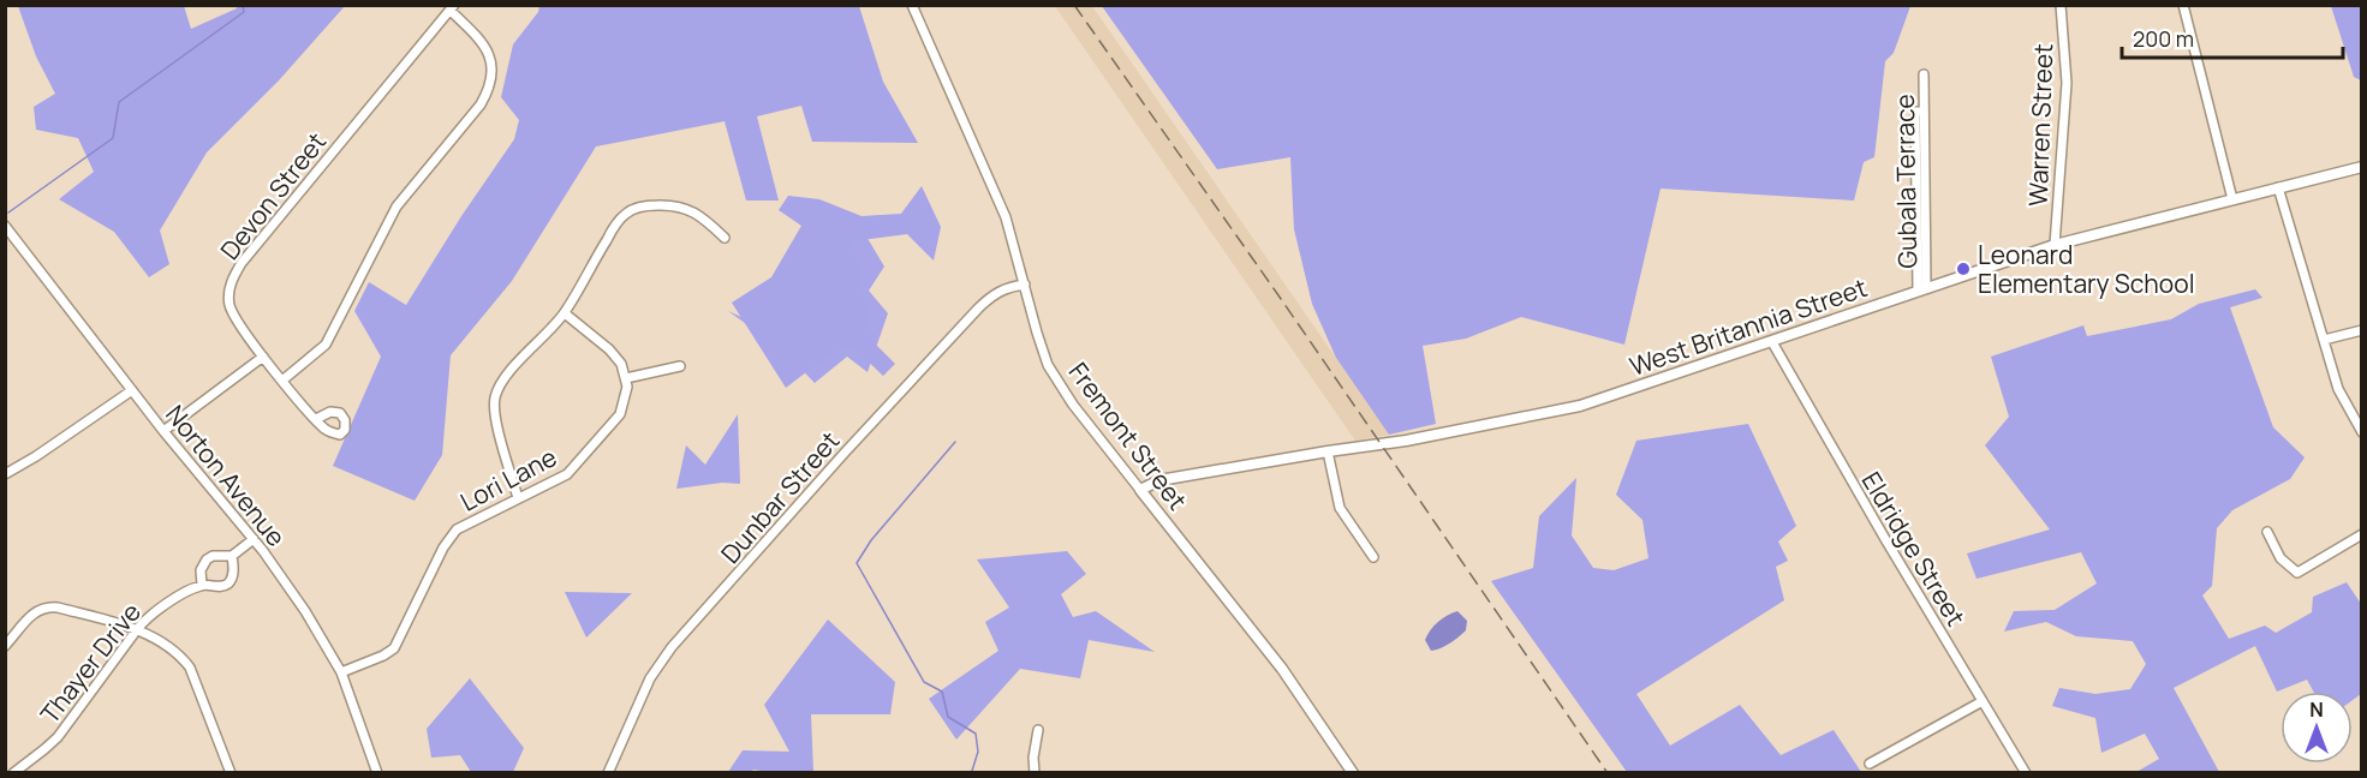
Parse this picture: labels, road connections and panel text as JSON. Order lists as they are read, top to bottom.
{
  "streets": {
    "street": [
      "Warren Street",
      "Gubala Terrace",
      "Devon Street",
      "West Britannia Street",
      "Fremont Street",
      "Norton Avenue",
      "Lori Lane",
      "Dunbar Street",
      "Eldridge Street",
      "Thayer Drive"
    ]
  },
  "crossings": [
    ["Warren Street", "West Britannia Street"],
    ["Gubala Terrace", "West Britannia Street"],
    ["West Britannia Street", "Fremont Street"],
    ["West Britannia Street", "Eldridge Street"],
    ["Fremont Street", "Dunbar Street"],
    ["Norton Avenue", "Lori Lane"]
  ],
  "places": ["Leonard Elementary School"],
  "scale_bar": "200 m",
  "north": "top"
}
